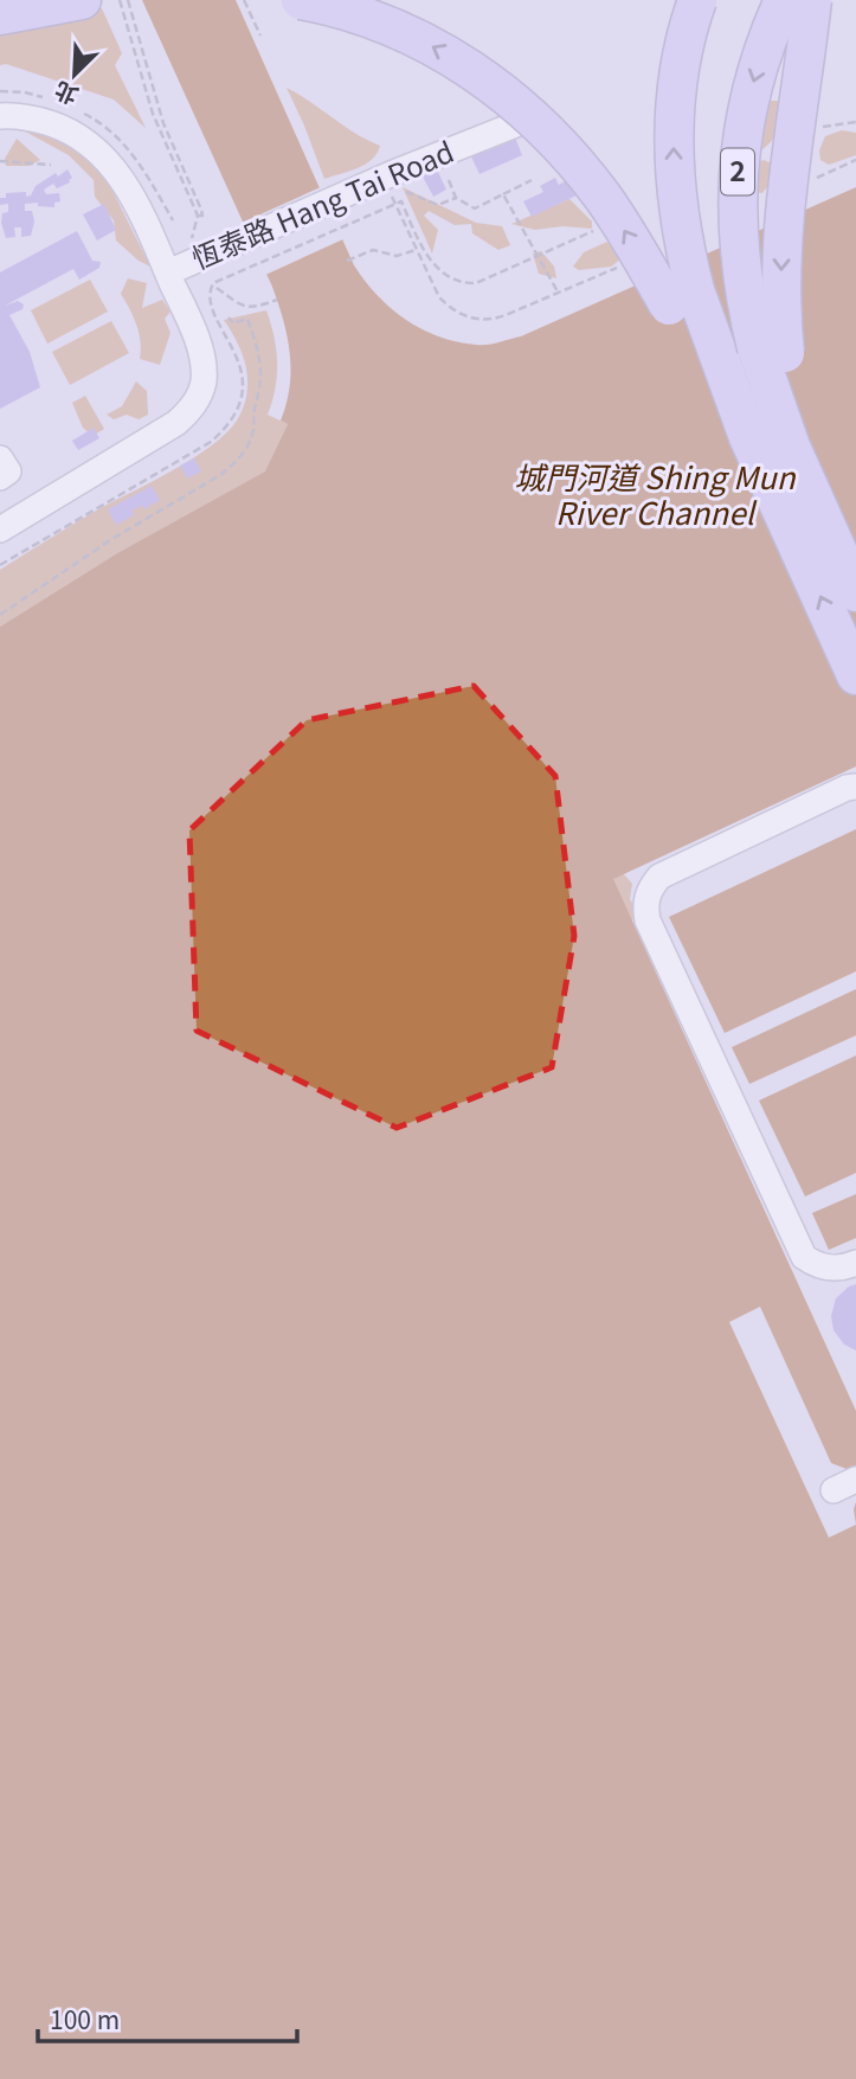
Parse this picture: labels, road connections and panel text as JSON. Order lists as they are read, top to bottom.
{
  "streets": {
    "highway": ["2"],
    "street": ["恆泰路 Hang Tai Road"]
  },
  "water": ["城門河道 Shing Mun River Channel"],
  "scale_bar": "100 m",
  "north": "bottom left"
}
